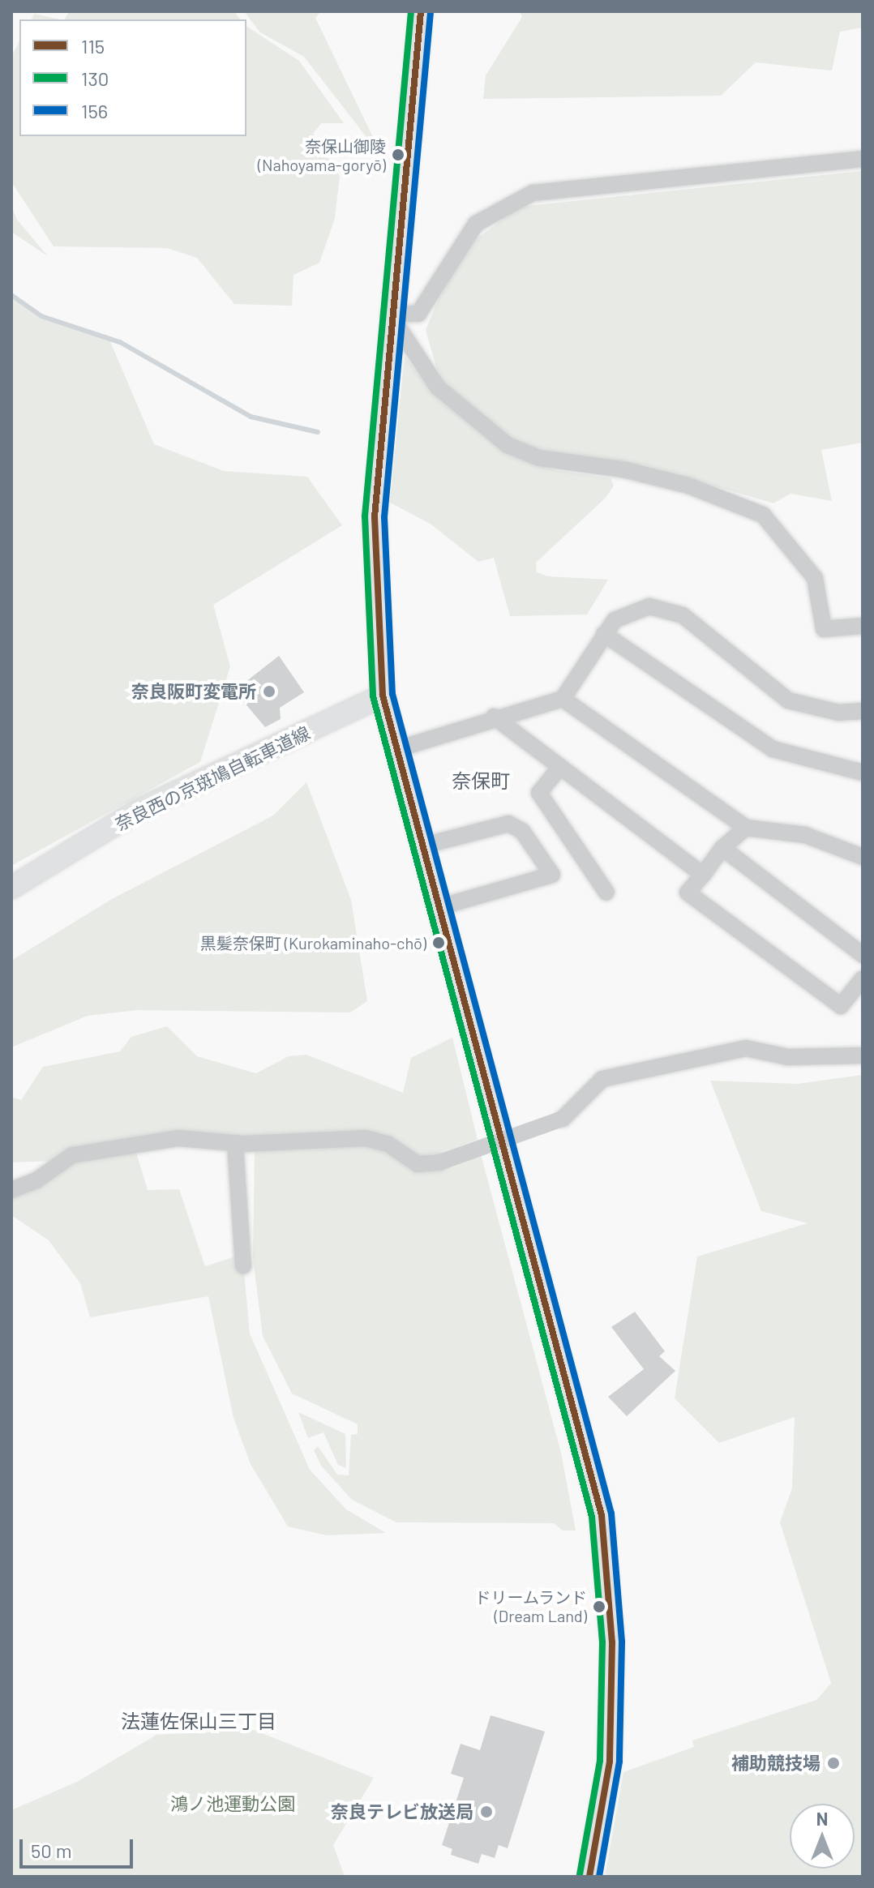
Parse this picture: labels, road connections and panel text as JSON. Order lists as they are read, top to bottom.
{
  "streets": {
    "main road": ["奈良西の京斑鳩自転車道線"]
  },
  "districts": ["奈保町", "法蓮佐保山三丁目"],
  "parks": ["鴻ノ池運動公園"],
  "places": [
    "奈保山御陵 (Nahoyama-goryō)",
    "奈良阪町変電所",
    "黒髪奈保町 (Kurokaminaho-chō)",
    "ドリームランド (Dream Land)",
    "補助競技場",
    "奈良テレビ放送局"
  ],
  "lines": ["transit line 115", "transit line 130", "transit line 156"],
  "legend": ["115", "130", "156"],
  "scale_bar": "50 m",
  "north": "top"
}
